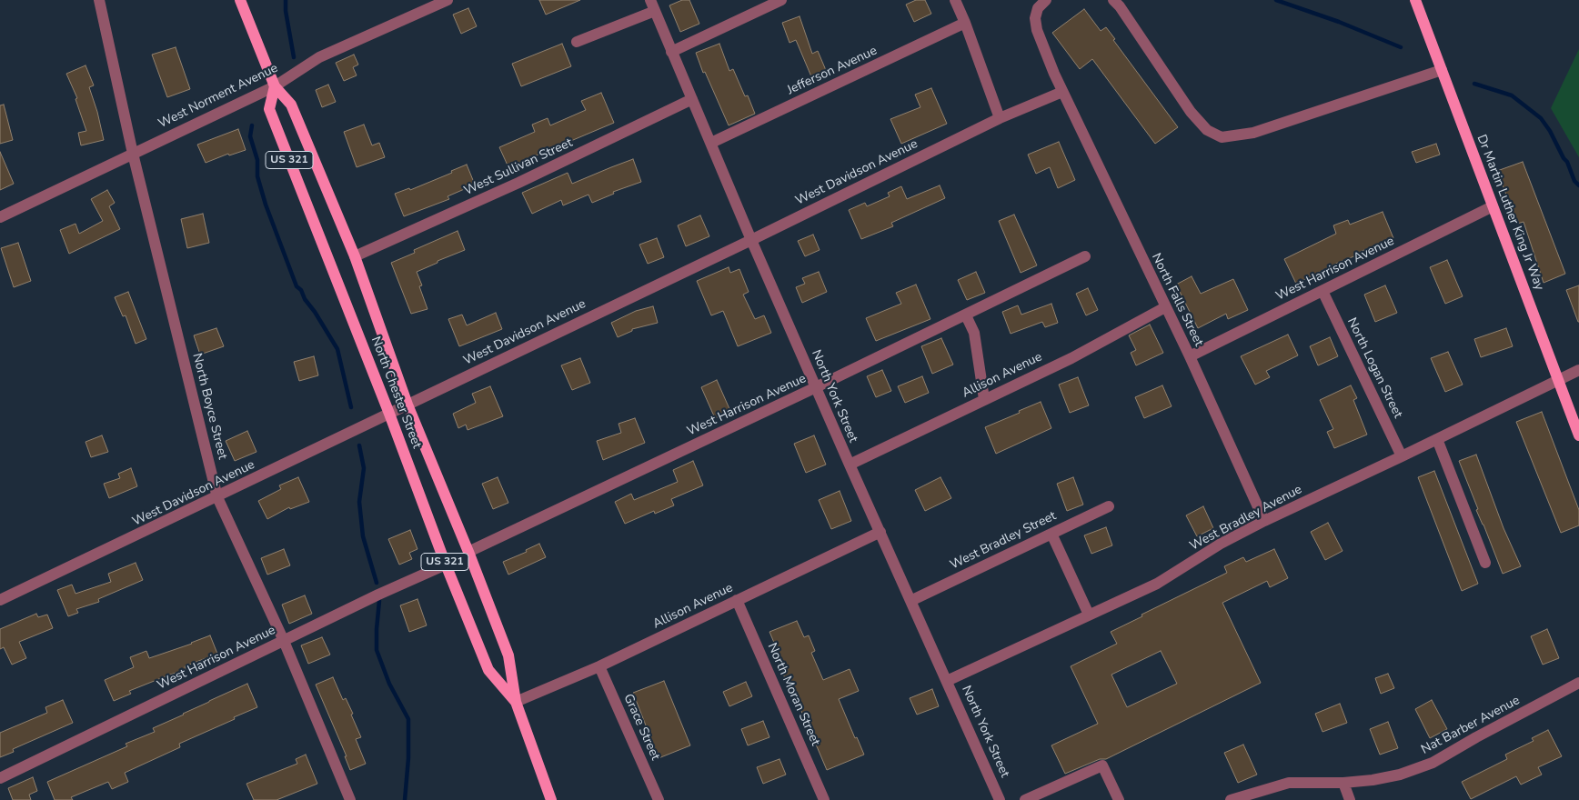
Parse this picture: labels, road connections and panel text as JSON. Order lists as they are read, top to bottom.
{
  "streets": {
    "main road": ["US 321", "Dr Martin Luther King Jr Way", "North Chester Street"],
    "street": [
      "Jefferson Avenue",
      "West Norment Avenue",
      "West Sullivan Street",
      "West Davidson Avenue",
      "West Harrison Avenue",
      "North Falls Street",
      "North Logan Street",
      "Allison Avenue",
      "North York Street",
      "North Boyce Street",
      "West Bradley Avenue",
      "West Bradley Street",
      "North Moran Street",
      "Nat Barber Avenue",
      "Grace Street"
    ]
  },
  "crossings": [
    ["Jefferson Avenue", "North York Street"],
    ["West Norment Avenue", "North Chester Street"],
    ["West Norment Avenue", "North Boyce Street"],
    ["West Sullivan Street", "North Chester Street"],
    ["West Sullivan Street", "North York Street"],
    ["West Davidson Avenue", "North Falls Street"],
    ["West Davidson Avenue", "North Chester Street"],
    ["West Davidson Avenue", "North York Street"],
    ["West Davidson Avenue", "North Boyce Street"],
    ["Dr Martin Luther King Jr Way", "West Harrison Avenue"],
    ["Dr Martin Luther King Jr Way", "West Bradley Avenue"],
    ["West Harrison Avenue", "North Falls Street"],
    ["West Harrison Avenue", "North Logan Street"],
    ["West Harrison Avenue", "North Chester Street"],
    ["West Harrison Avenue", "North York Street"],
    ["West Harrison Avenue", "North Boyce Street"],
    ["North Falls Street", "Allison Avenue"],
    ["North Falls Street", "West Bradley Avenue"],
    ["North Logan Street", "West Bradley Avenue"],
    ["Allison Avenue", "North Chester Street"],
    ["Allison Avenue", "North York Street"],
    ["Allison Avenue", "North Moran Street"],
    ["Allison Avenue", "Grace Street"],
    ["North York Street", "West Bradley Avenue"],
    ["North York Street", "West Bradley Street"]
  ]
}
